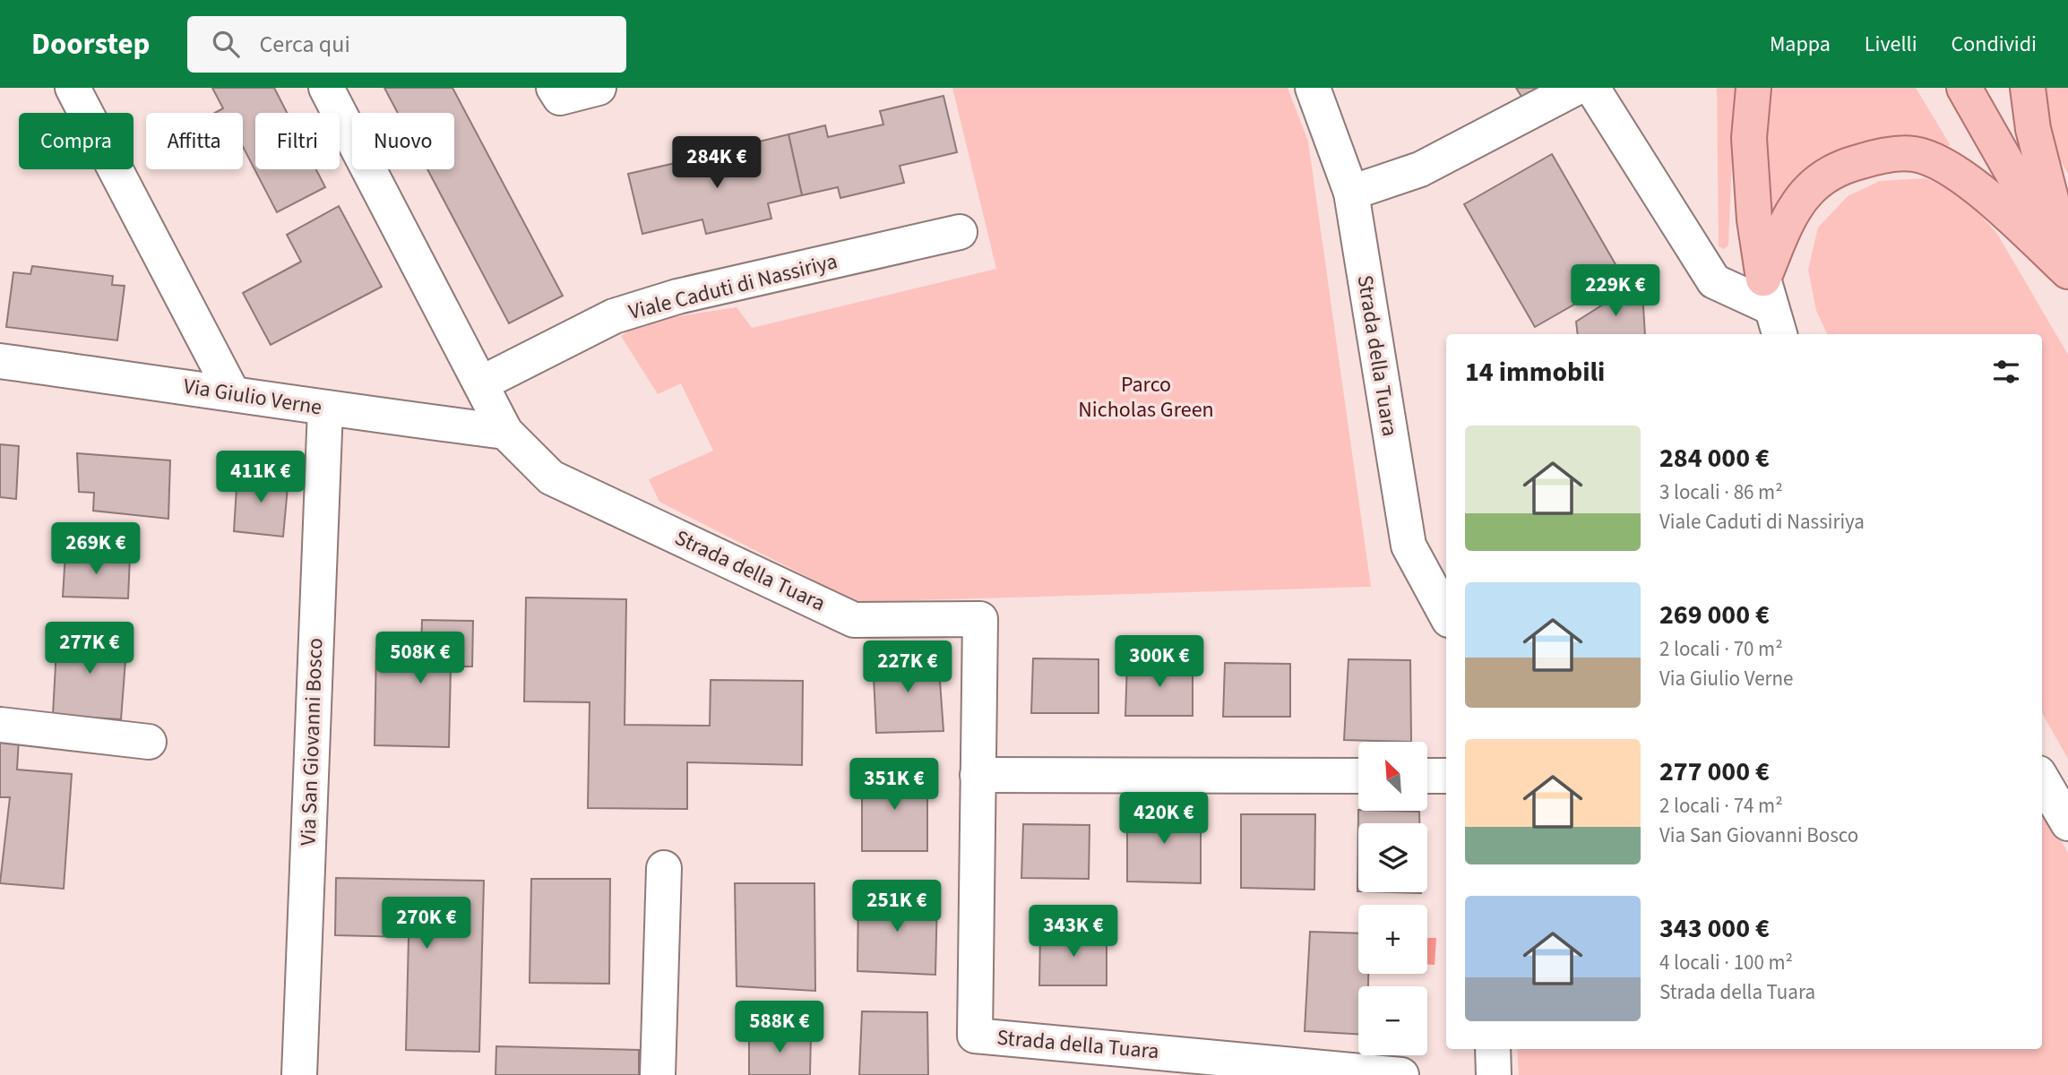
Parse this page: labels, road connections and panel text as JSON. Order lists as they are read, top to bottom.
{
  "streets": {
    "street": [
      "Viale Caduti di Nassiriya",
      "Strada della Tuara",
      "Via Giulio Verne",
      "Via San Giovanni Bosco"
    ]
  },
  "crossings": [
    ["Strada della Tuara", "Via Giulio Verne"],
    ["Via Giulio Verne", "Via San Giovanni Bosco"]
  ],
  "parks": ["Parco Nicholas Green"],
  "north": "top left",
  "page": {
    "header": "Doorstep",
    "search": "Cerca qui",
    "nav": ["Mappa", "Livelli", "Condividi"],
    "chip": [
      "Compra",
      "Affitta",
      "Filtri",
      "Nuovo"
    ],
    "price": [
      "284K €",
      "229K €",
      "411K €",
      "269K €",
      "277K €",
      "508K €",
      "300K €",
      "227K €",
      "351K €",
      "420K €",
      "251K €",
      "270K €",
      "343K €",
      "588K €"
    ],
    "heading": "14 immobili",
    "list": [
      {
        "name": "284 000 €",
        "note": "3 locali · 86 m² · Viale Caduti di Nassiriya"
      },
      {
        "name": "269 000 €",
        "note": "2 locali · 70 m² · Via Giulio Verne"
      },
      {
        "name": "277 000 €",
        "note": "2 locali · 74 m² · Via San Giovanni Bosco"
      },
      {
        "name": "343 000 €",
        "note": "4 locali · 100 m² · Strada della Tuara"
      }
    ],
    "map_buttons": ["+", "−"]
  }
}
